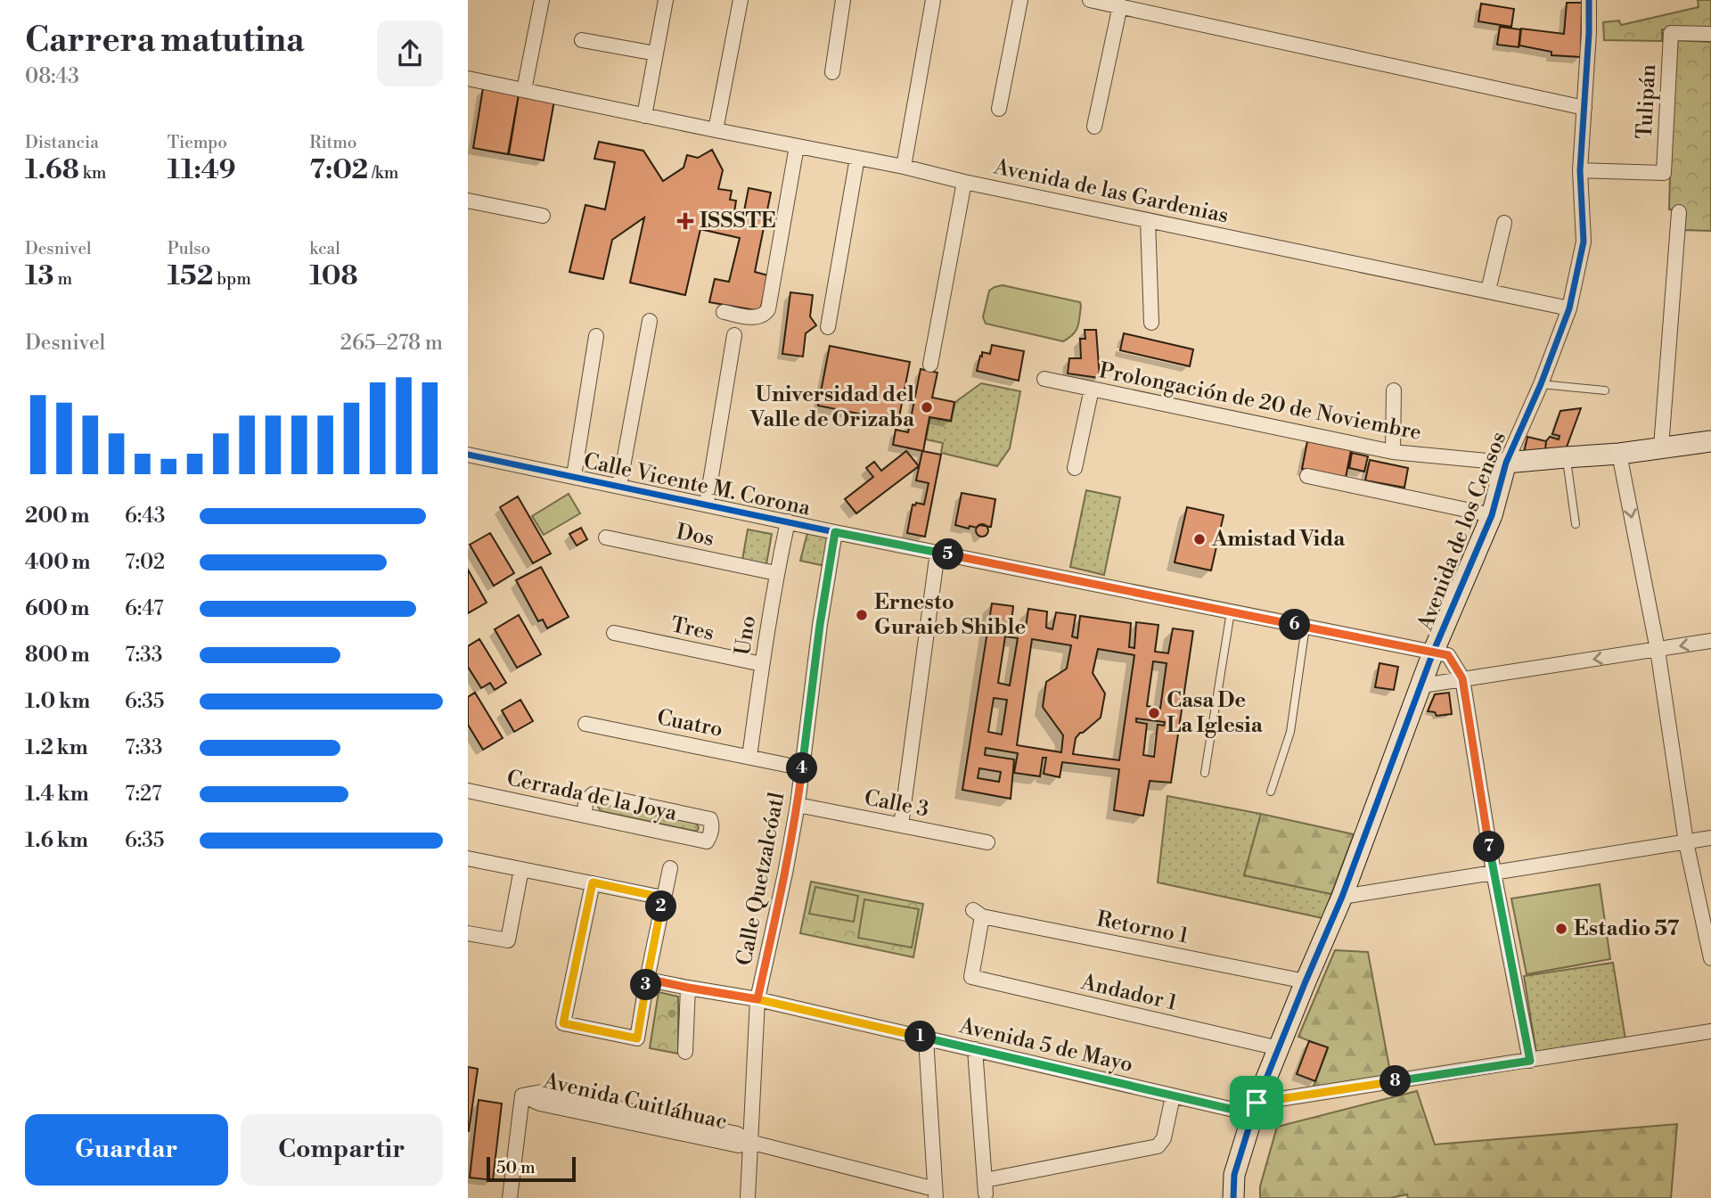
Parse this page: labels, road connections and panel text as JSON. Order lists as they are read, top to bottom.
{
  "streets": {
    "street": [
      "Tulipán",
      "Avenida de las Gardenias",
      "Prolongación de 20 de Noviembre",
      "Calle Vicente M. Corona",
      "Avenida de los Censos",
      "Dos",
      "Tres",
      "Uno",
      "Cuatro",
      "Cerrada de la Joya",
      "Calle 3",
      "Calle Quetzalcóatl",
      "Retorno 1",
      "Andador 1",
      "Avenida 5 de Mayo",
      "Avenida Cuitláhuac"
    ]
  },
  "crossings": [
    ["Tulipán", "Avenida de los Censos"],
    ["Avenida de las Gardenias", "Avenida de los Censos"],
    ["Prolongación de 20 de Noviembre", "Avenida de los Censos"],
    ["Calle Vicente M. Corona", "Avenida de los Censos"],
    ["Calle Vicente M. Corona", "Uno"],
    ["Calle Vicente M. Corona", "Calle Quetzalcóatl"],
    ["Avenida de los Censos", "Retorno 1"],
    ["Avenida de los Censos", "Andador 1"],
    ["Avenida de los Censos", "Avenida 5 de Mayo"],
    ["Dos", "Uno"],
    ["Tres", "Uno"],
    ["Uno", "Cuatro"],
    ["Calle 3", "Calle Quetzalcóatl"],
    ["Calle Quetzalcóatl", "Avenida 5 de Mayo"],
    ["Calle Quetzalcóatl", "Avenida Cuitláhuac"],
    ["Retorno 1", "Andador 1"]
  ],
  "places": {
    "health": ["ISSSTE"],
    "other": [
      "Universidad del Valle de Orizaba",
      "Amistad Vida",
      "Ernesto Guraieb Shible",
      "Casa De La Iglesia",
      "Estadio 57"
    ]
  },
  "scale_bar": "50 m",
  "page": {
    "heading": ["Carrera matutina", "08:43"],
    "stats": [
      ["Distancia", "1.68 km"],
      ["Tiempo", "11:49"],
      ["Ritmo", "7:02 /km"],
      ["Desnivel", "13 m"],
      ["Pulso", "152 bpm"],
      ["kcal", "108"]
    ],
    "chart": ["Desnivel", "265–278 m"],
    "list": [
      {
        "name": "200 m",
        "note": "6:43"
      },
      {
        "name": "400 m",
        "note": "7:02"
      },
      {
        "name": "600 m",
        "note": "6:47"
      },
      {
        "name": "800 m",
        "note": "7:33"
      },
      {
        "name": "1.0 km",
        "note": "6:35"
      },
      {
        "name": "1.2 km",
        "note": "7:33"
      },
      {
        "name": "1.4 km",
        "note": "7:27"
      },
      {
        "name": "1.6 km",
        "note": "6:35"
      }
    ],
    "pins": [
      "5",
      "6",
      "4",
      "7",
      "2",
      "3",
      "1",
      "8"
    ],
    "buttons": ["Guardar", "Compartir"],
    "scale": "50 m"
  }
}
